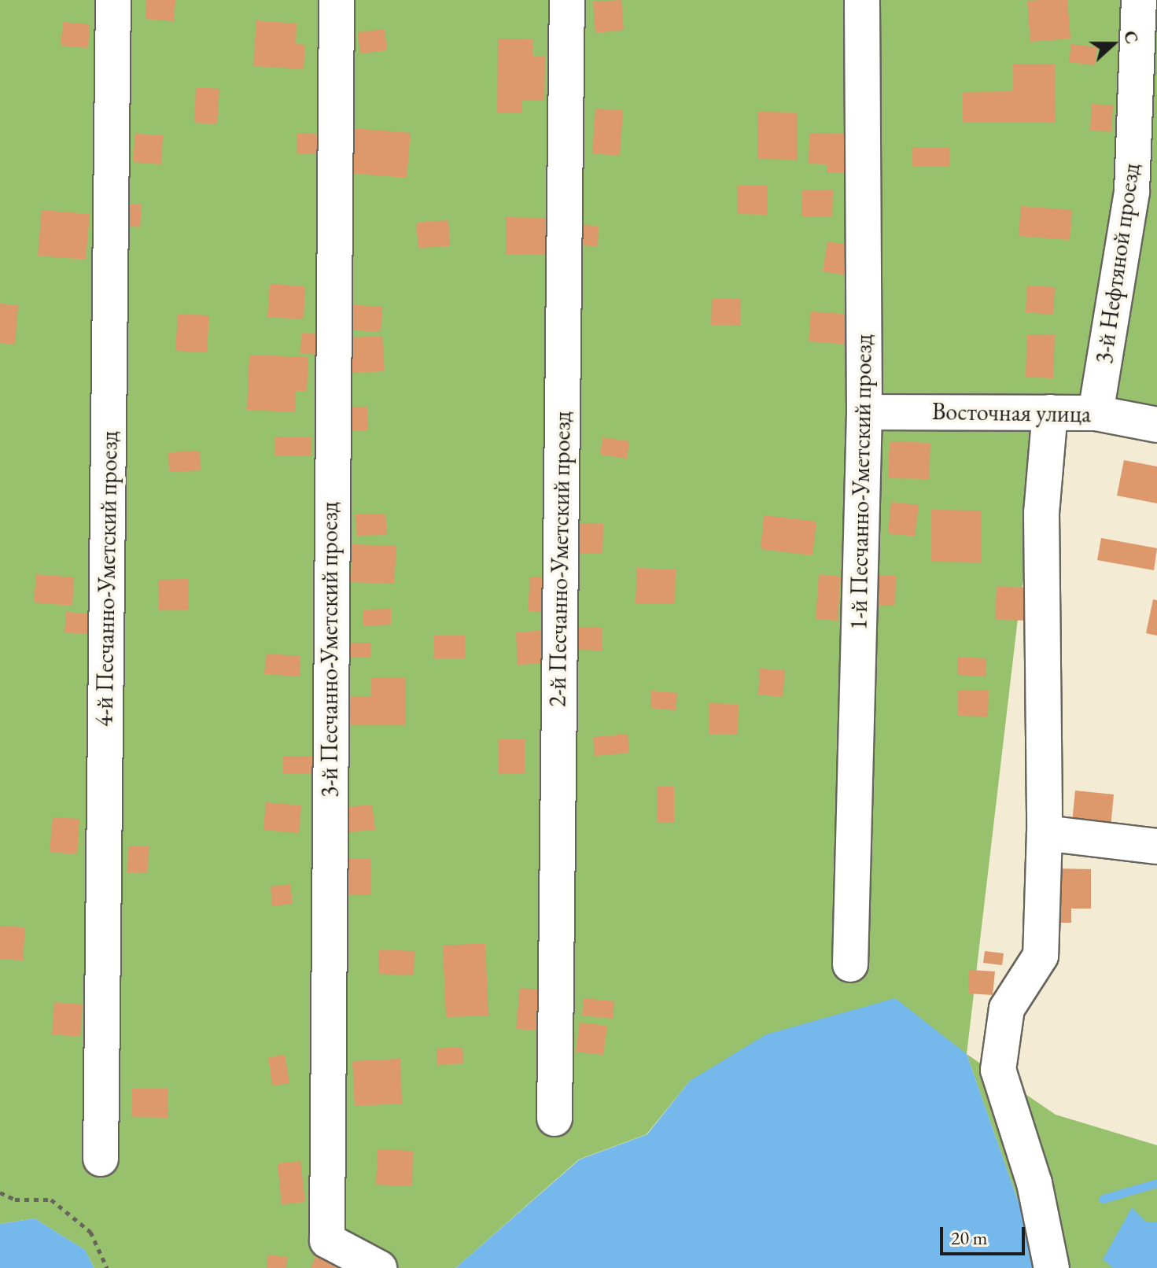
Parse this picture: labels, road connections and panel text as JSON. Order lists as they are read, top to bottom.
{
  "streets": {
    "street": [
      "3-й Нефтяной проезд",
      "Восточная улица",
      "1-й Песчанно-Уметский проезд",
      "2-й Песчанно-Уметский проезд",
      "4-й Песчанно-Уметский проезд",
      "3-й Песчанно-Уметский проезд"
    ]
  },
  "crossings": [
    ["3-й Нефтяной проезд", "Восточная улица"],
    ["Восточная улица", "1-й Песчанно-Уметский проезд"]
  ],
  "scale_bar": "20 m",
  "north": "right"
}
